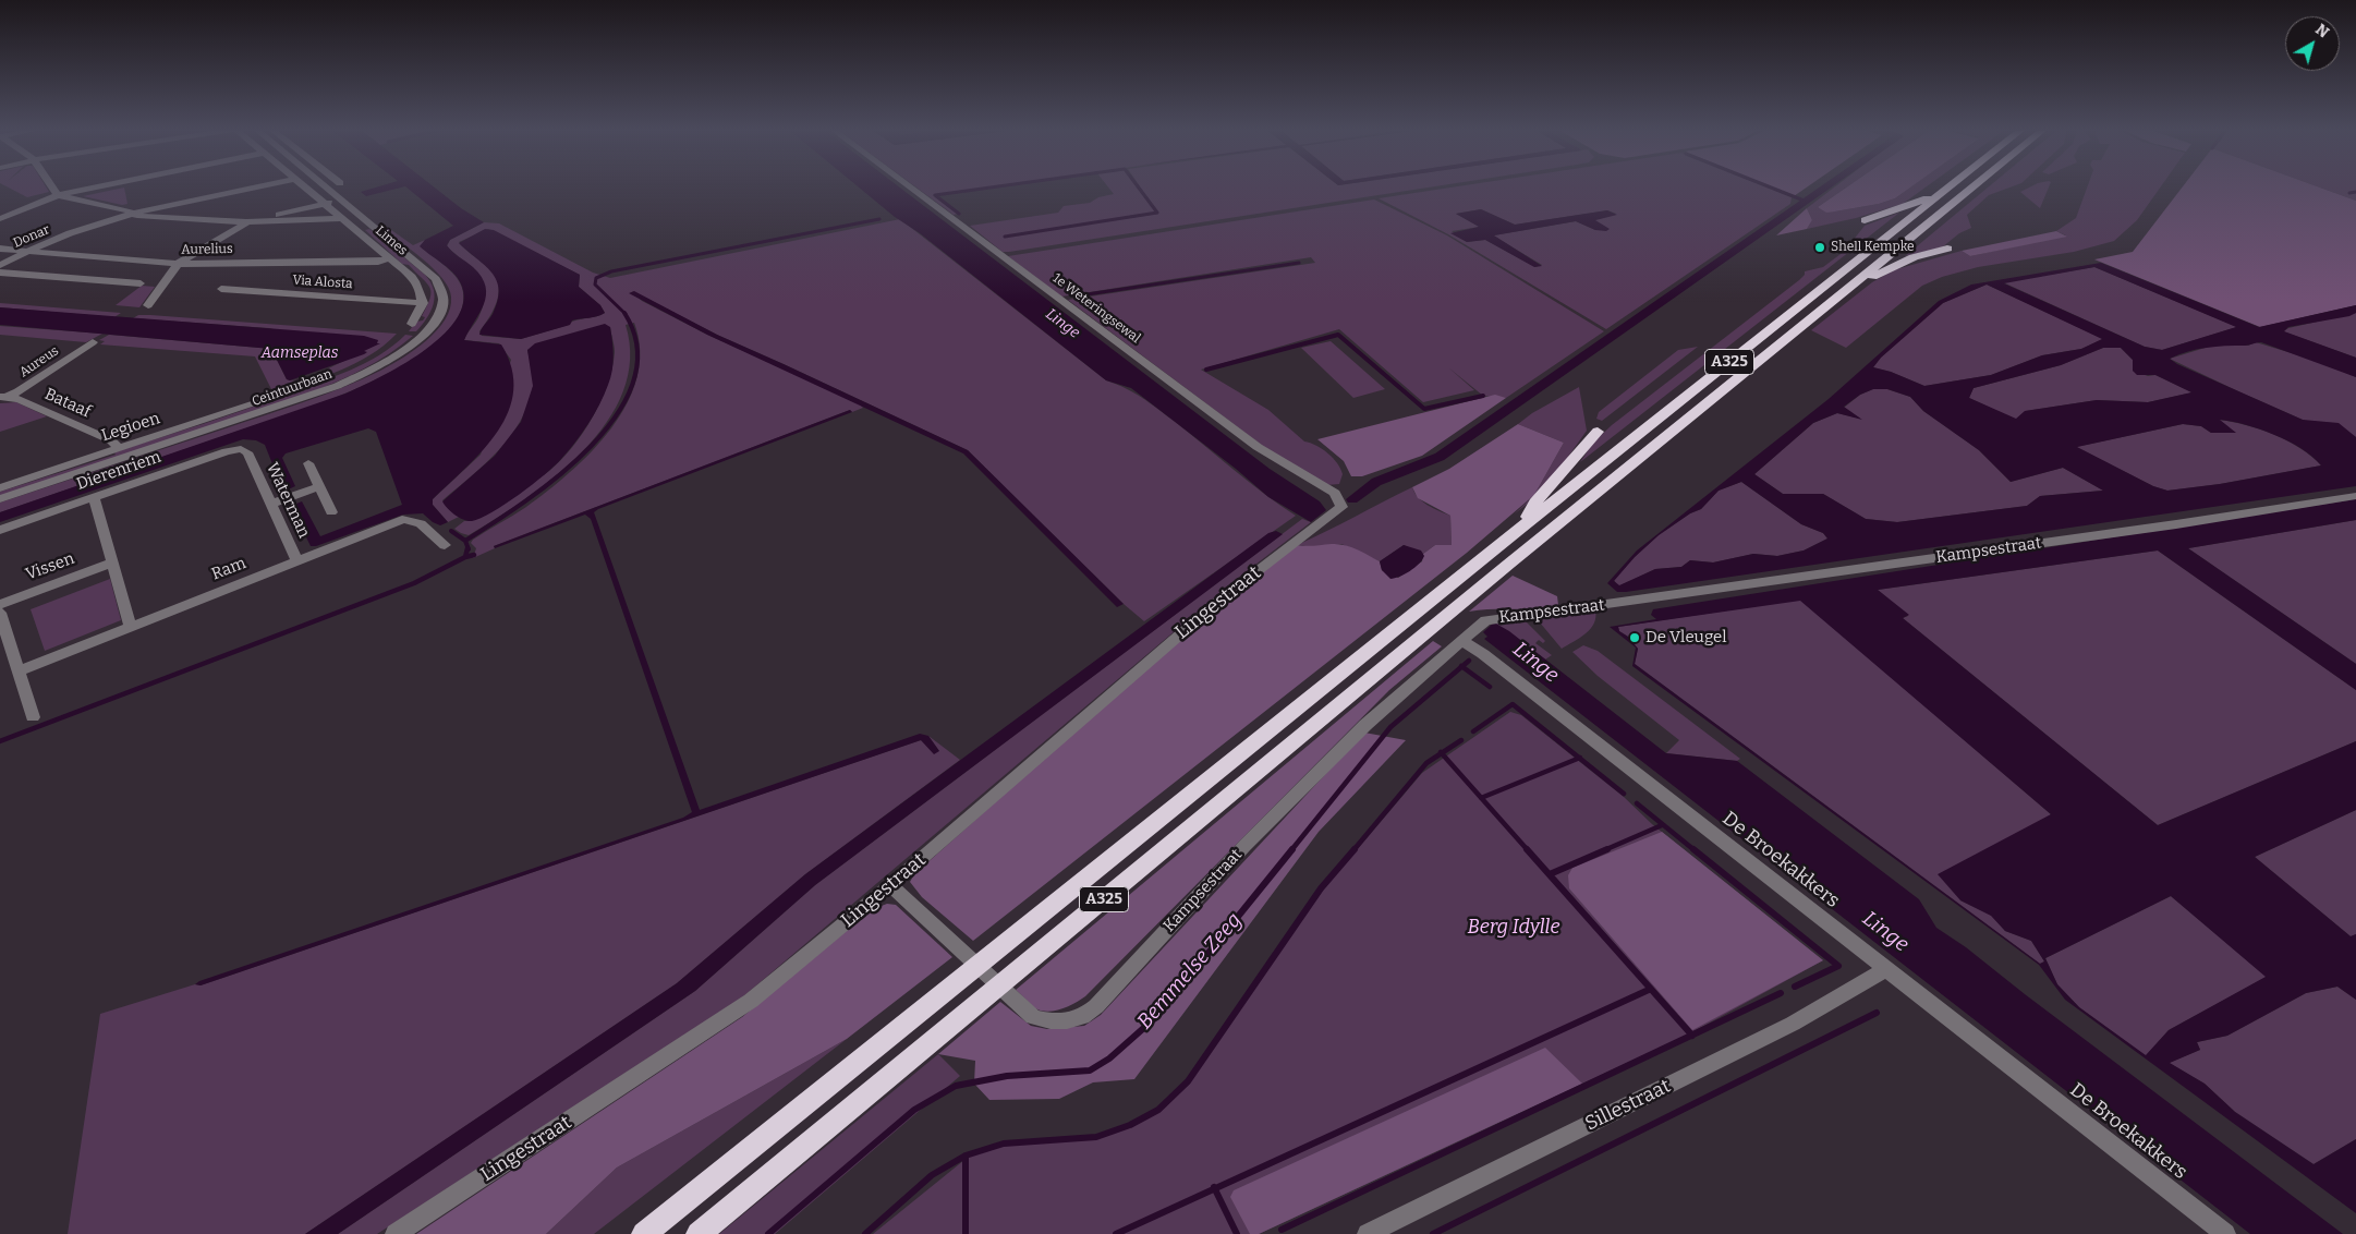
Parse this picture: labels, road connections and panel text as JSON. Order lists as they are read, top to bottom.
{
  "streets": {
    "highway": ["A325"],
    "street": [
      "Donar",
      "Limes",
      "Aurelius",
      "Via Alosta",
      "1e Weteringsewal",
      "Aureus",
      "Ceintuurbaan",
      "Bataaf",
      "Legioen",
      "Dierenriem",
      "Waterman",
      "Kampsestraat",
      "Vissen",
      "Ram",
      "Lingestraat",
      "De Broekakkers",
      "Sillestraat"
    ]
  },
  "crossings": [
    ["Donar", "Aurelius"],
    ["Limes", "Aurelius"],
    ["Limes", "Via Alosta"],
    ["1e Weteringsewal", "Lingestraat"],
    ["Aureus", "Bataaf"],
    ["Bataaf", "Legioen"],
    ["Dierenriem", "Waterman"],
    ["Waterman", "Ram"],
    ["Kampsestraat", "Lingestraat"],
    ["Kampsestraat", "De Broekakkers"],
    ["De Broekakkers", "Sillestraat"]
  ],
  "water": ["Linge", "Aamseplas", "Bemmelse Zeeg"],
  "parks": ["Berg Idylle"],
  "places": ["Shell Kempke", "De Vleugel"],
  "north": "top right"
}
